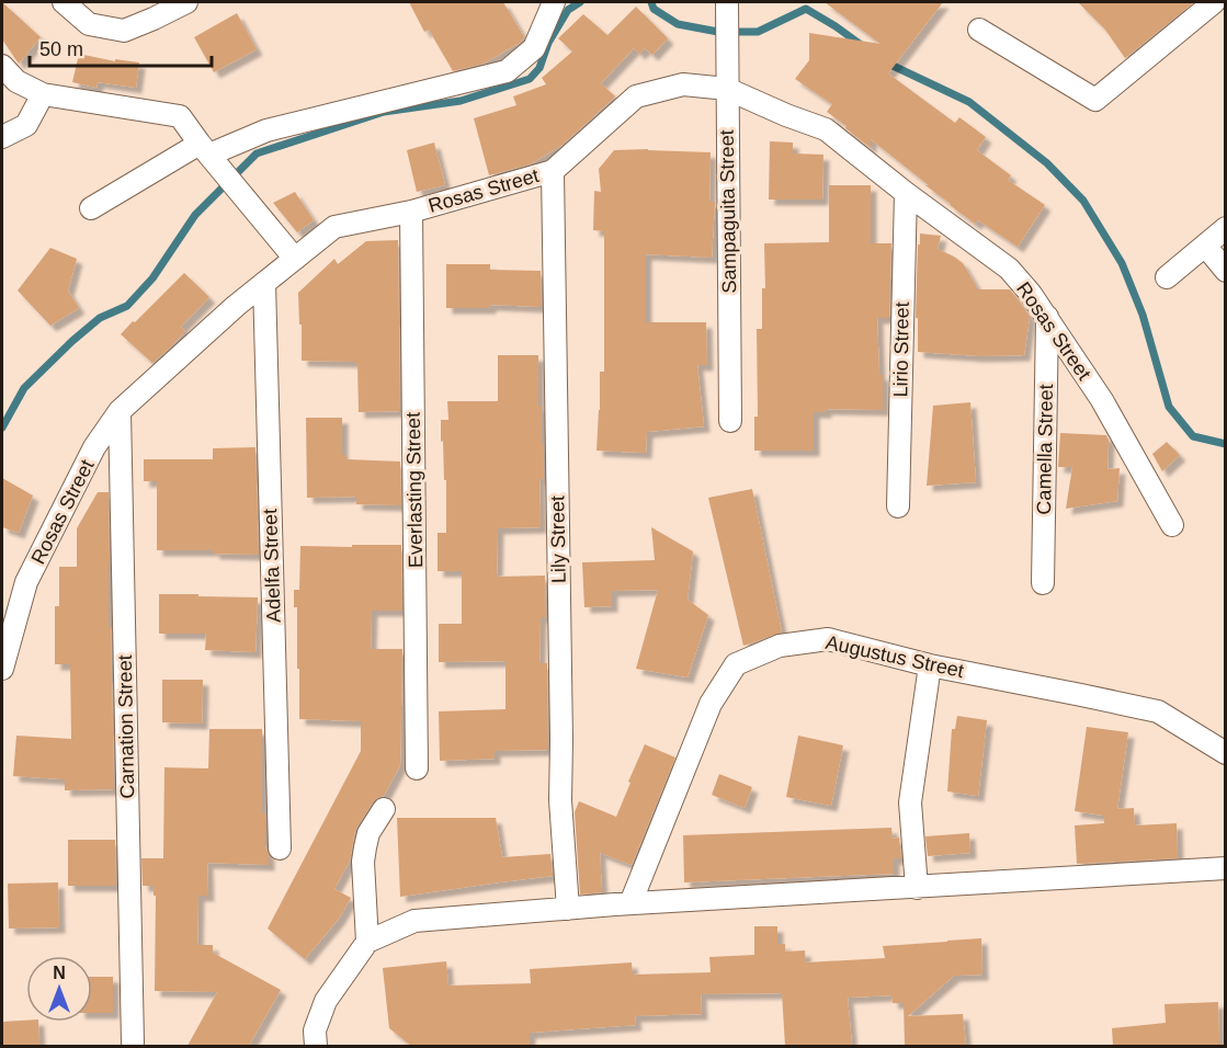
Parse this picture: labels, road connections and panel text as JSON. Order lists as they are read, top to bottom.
{
  "streets": {
    "street": [
      "Rosas Street",
      "Sampaguita Street",
      "Lirio Street",
      "Camella Street",
      "Everlasting Street",
      "Lily Street",
      "Adelfa Street",
      "Augustus Street",
      "Carnation Street"
    ]
  },
  "crossings": [
    ["Rosas Street", "Sampaguita Street"],
    ["Rosas Street", "Lirio Street"],
    ["Rosas Street", "Camella Street"],
    ["Rosas Street", "Everlasting Street"],
    ["Rosas Street", "Lily Street"],
    ["Rosas Street", "Adelfa Street"],
    ["Rosas Street", "Carnation Street"]
  ],
  "scale_bar": "50 m",
  "north": "top"
}
